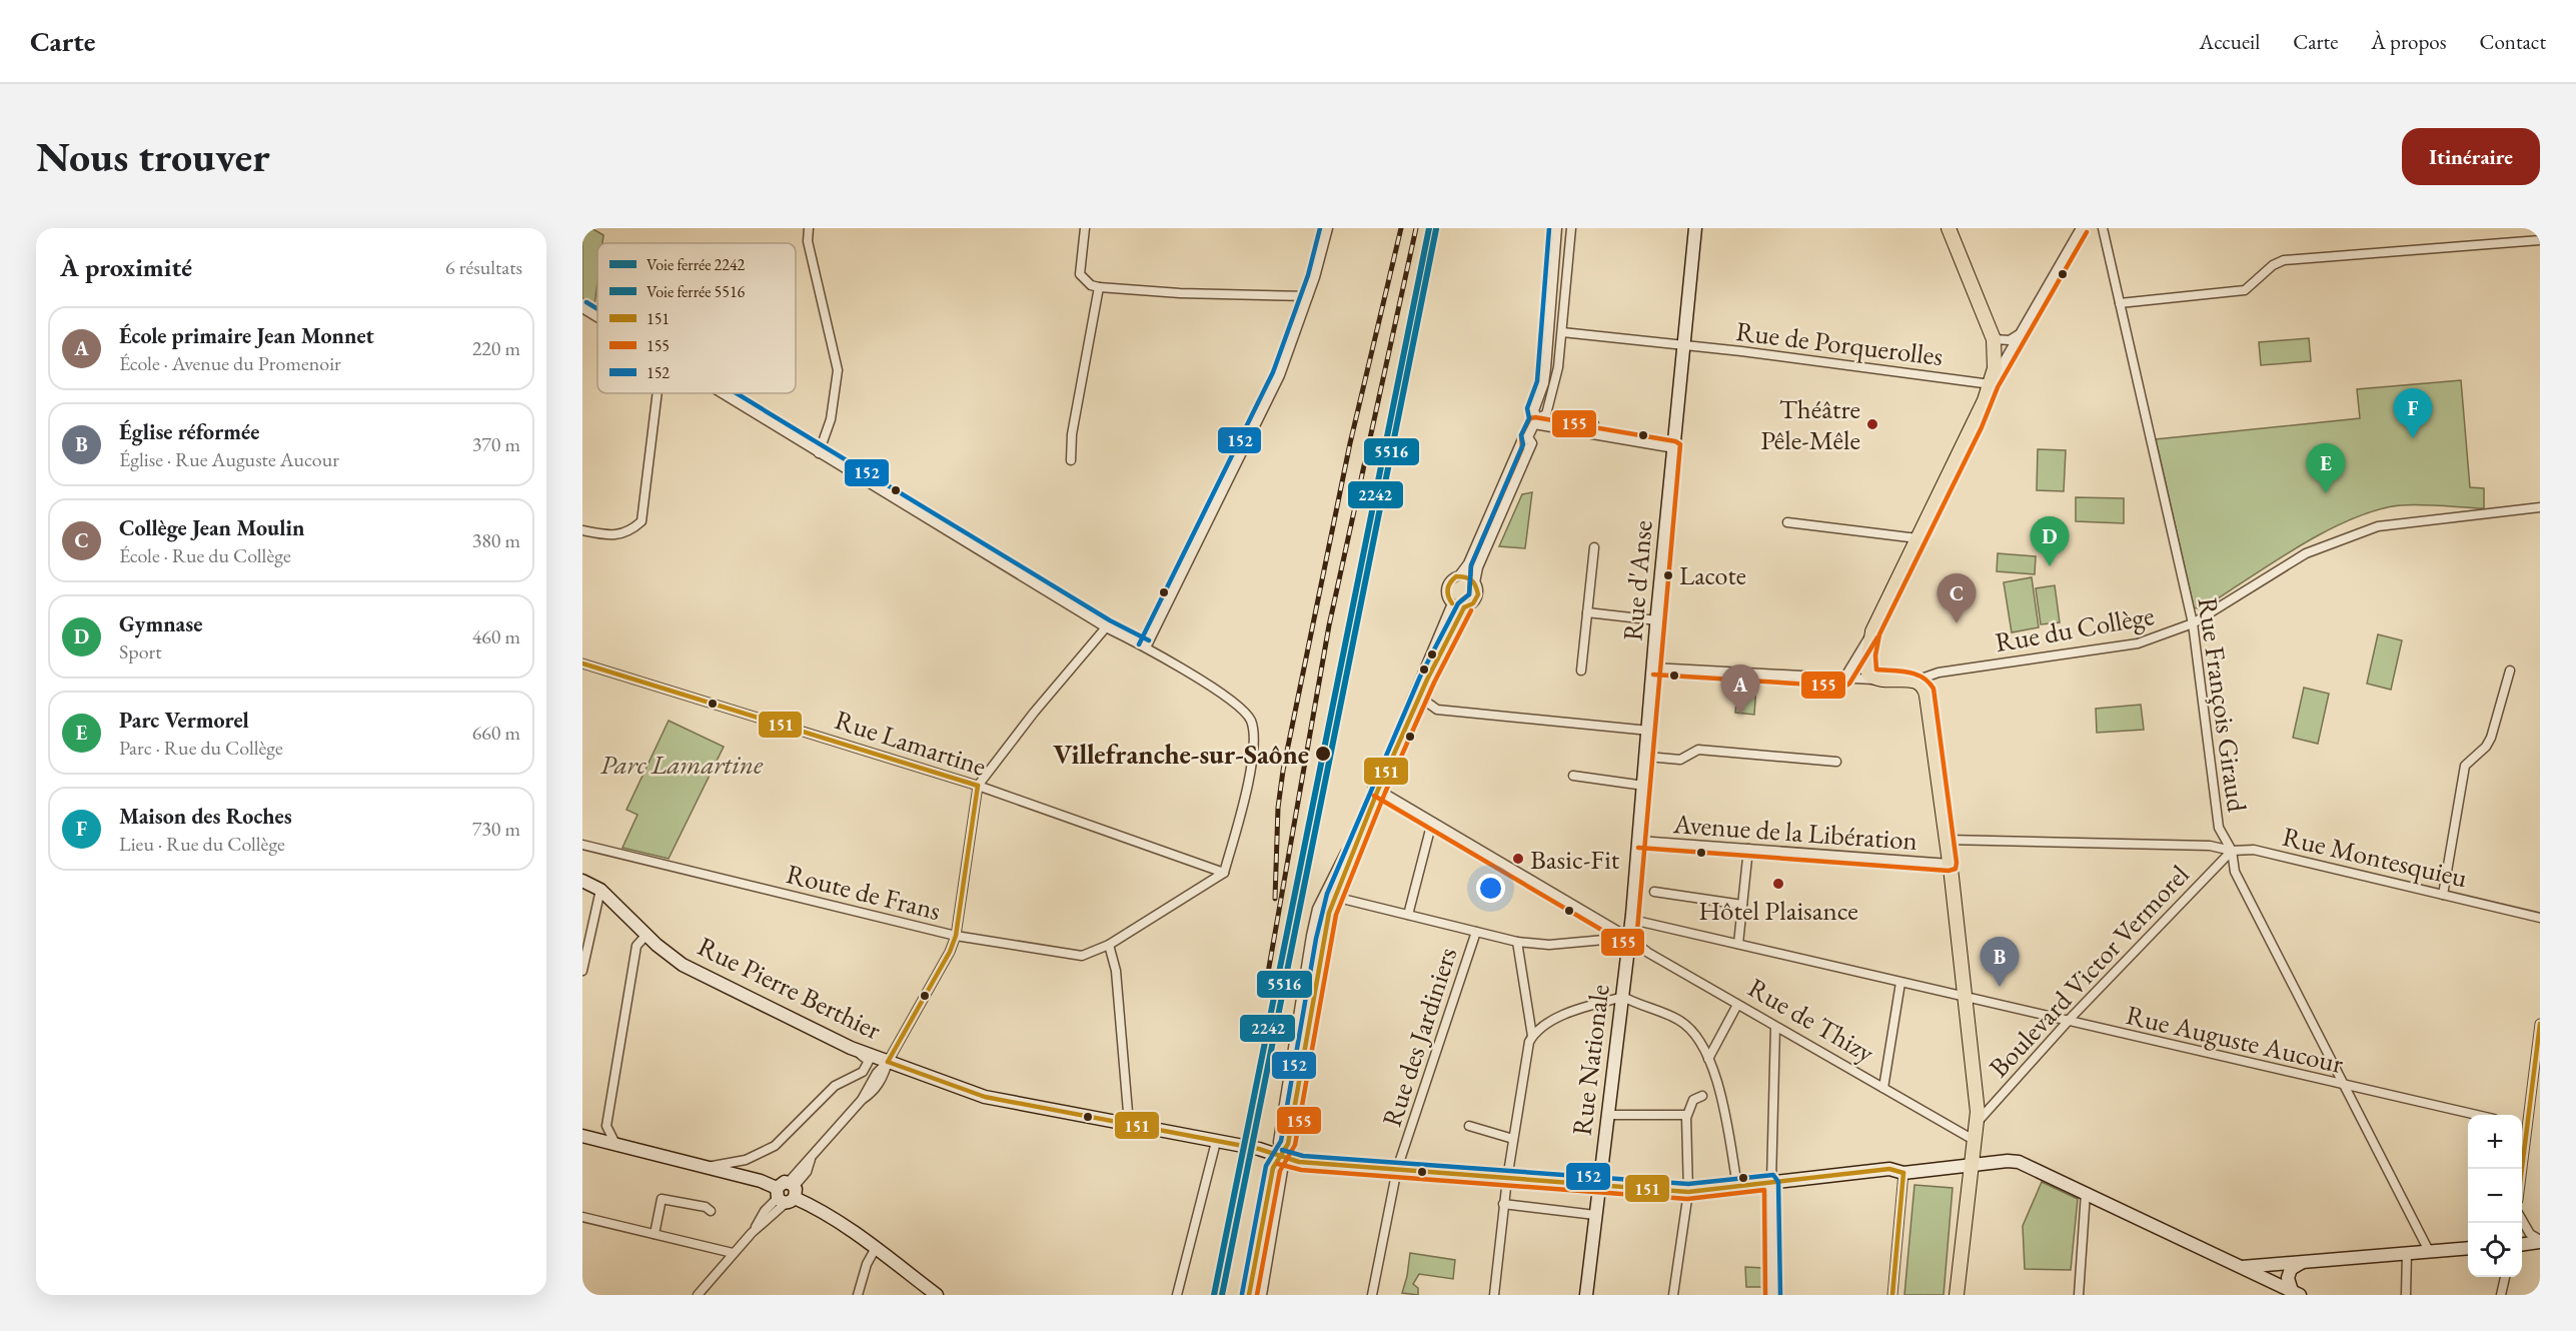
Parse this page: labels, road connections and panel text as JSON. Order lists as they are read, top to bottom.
{
  "streets": {
    "street": [
      "Rue de Porquerolles",
      "Rue d'Anse",
      "Rue du Collège",
      "Rue François Giraud",
      "Rue Lamartine",
      "Avenue de la Libération",
      "Rue Montesquieu",
      "Route de Frans",
      "Boulevard Victor Vermorel",
      "Rue Pierre Berthier",
      "Rue de Thizy",
      "Rue des Jardiniers",
      "Rue Auguste Aucour",
      "Rue Nationale"
    ]
  },
  "crossings": [
    ["Rue de Porquerolles", "Rue d'Anse"],
    ["Rue d'Anse", "Avenue de la Libération"],
    ["Rue d'Anse", "Rue de Thizy"],
    ["Rue d'Anse", "Rue Auguste Aucour"],
    ["Rue d'Anse", "Rue Nationale"],
    ["Rue du Collège", "Rue François Giraud"],
    ["Rue François Giraud", "Rue Montesquieu"],
    ["Rue François Giraud", "Boulevard Victor Vermorel"],
    ["Rue François Giraud", "Rue Auguste Aucour"],
    ["Rue Lamartine", "Route de Frans"],
    ["Rue Montesquieu", "Boulevard Victor Vermorel"],
    ["Boulevard Victor Vermorel", "Rue Auguste Aucour"],
    ["Rue Pierre Berthier", "Rue des Jardiniers"],
    ["Rue Pierre Berthier", "Rue Nationale"],
    ["Rue de Thizy", "Rue Nationale"]
  ],
  "parks": ["Parc Lamartine"],
  "places": [
    "Théâtre Pêle-Mêle",
    "Lacote",
    "Villefranche-sur-Saône",
    "Basic-Fit",
    "Hôtel Plaisance"
  ],
  "lines": [
    "rail line 2242",
    "transit line 152",
    "rail line 5516",
    "transit line 155",
    "transit line 151"
  ],
  "legend": [
    "Voie ferrée 2242",
    "Voie ferrée 5516",
    "151",
    "155",
    "152"
  ],
  "page": {
    "header": "Carte",
    "nav": [
      "Accueil",
      "Carte",
      "À propos",
      "Contact"
    ],
    "buttons": "Itinéraire",
    "title": "Nous trouver",
    "heading": ["À proximité", "6 résultats"],
    "list": [
      {
        "mark": "A",
        "name": "École primaire Jean Monnet",
        "note": "École · Avenue du Promenoir",
        "value": "220 m"
      },
      {
        "mark": "B",
        "name": "Église réformée",
        "note": "Église · Rue Auguste Aucour",
        "value": "370 m"
      },
      {
        "mark": "C",
        "name": "Collège Jean Moulin",
        "note": "École · Rue du Collège",
        "value": "380 m"
      },
      {
        "mark": "D",
        "name": "Gymnase",
        "note": "Sport",
        "value": "460 m"
      },
      {
        "mark": "E",
        "name": "Parc Vermorel",
        "note": "Parc · Rue du Collège",
        "value": "660 m"
      },
      {
        "mark": "F",
        "name": "Maison des Roches",
        "note": "Lieu · Rue du Collège",
        "value": "730 m"
      }
    ],
    "pins": [
      "F",
      "E",
      "D",
      "C",
      "A",
      "B"
    ],
    "map_buttons": ["+", "−"]
  }
}
